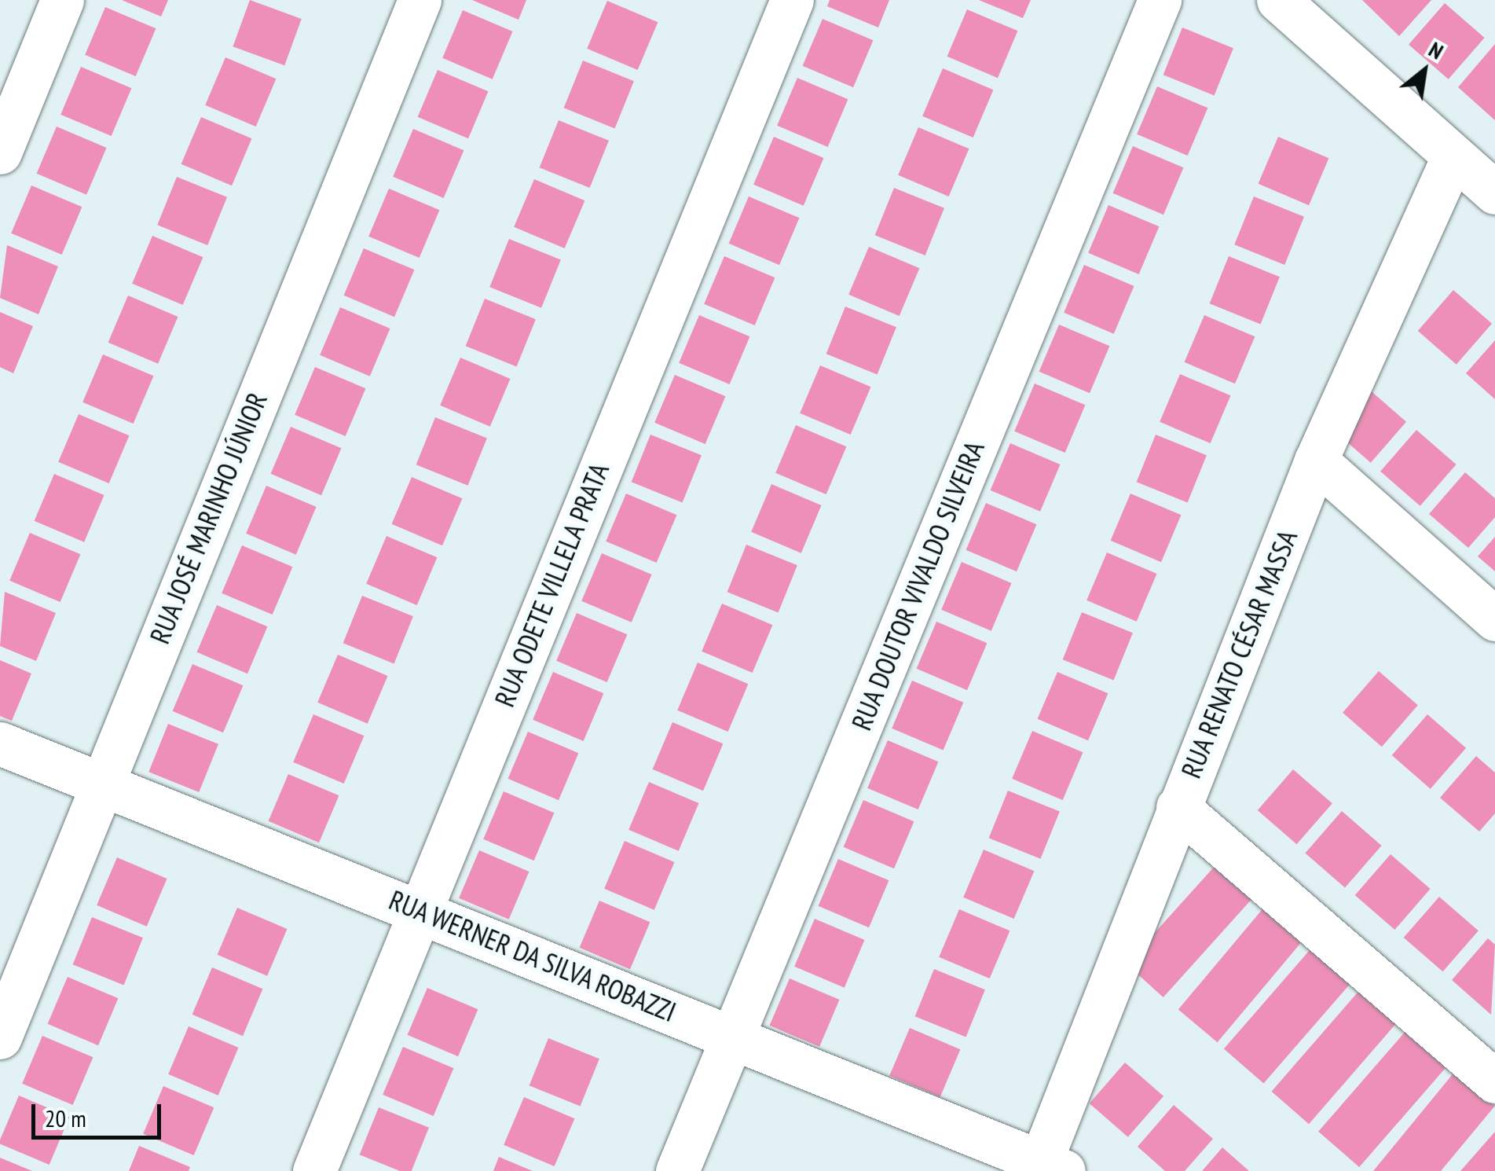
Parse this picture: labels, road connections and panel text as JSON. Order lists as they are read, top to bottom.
{
  "streets": {
    "street": [
      "RUA JOSÉ MARINHO JÚNIOR",
      "RUA ODETE VILLELA PRATA",
      "RUA DOUTOR VIVALDO SILVEIRA",
      "RUA RENATO CÉSAR MASSA",
      "RUA WERNER DA SILVA ROBAZZI"
    ]
  },
  "crossings": [
    ["RUA JOSÉ MARINHO JÚNIOR", "RUA WERNER DA SILVA ROBAZZI"],
    ["RUA ODETE VILLELA PRATA", "RUA WERNER DA SILVA ROBAZZI"],
    ["RUA DOUTOR VIVALDO SILVEIRA", "RUA WERNER DA SILVA ROBAZZI"],
    ["RUA RENATO CÉSAR MASSA", "RUA WERNER DA SILVA ROBAZZI"]
  ],
  "scale_bar": "20 m",
  "north": "top right"
}
